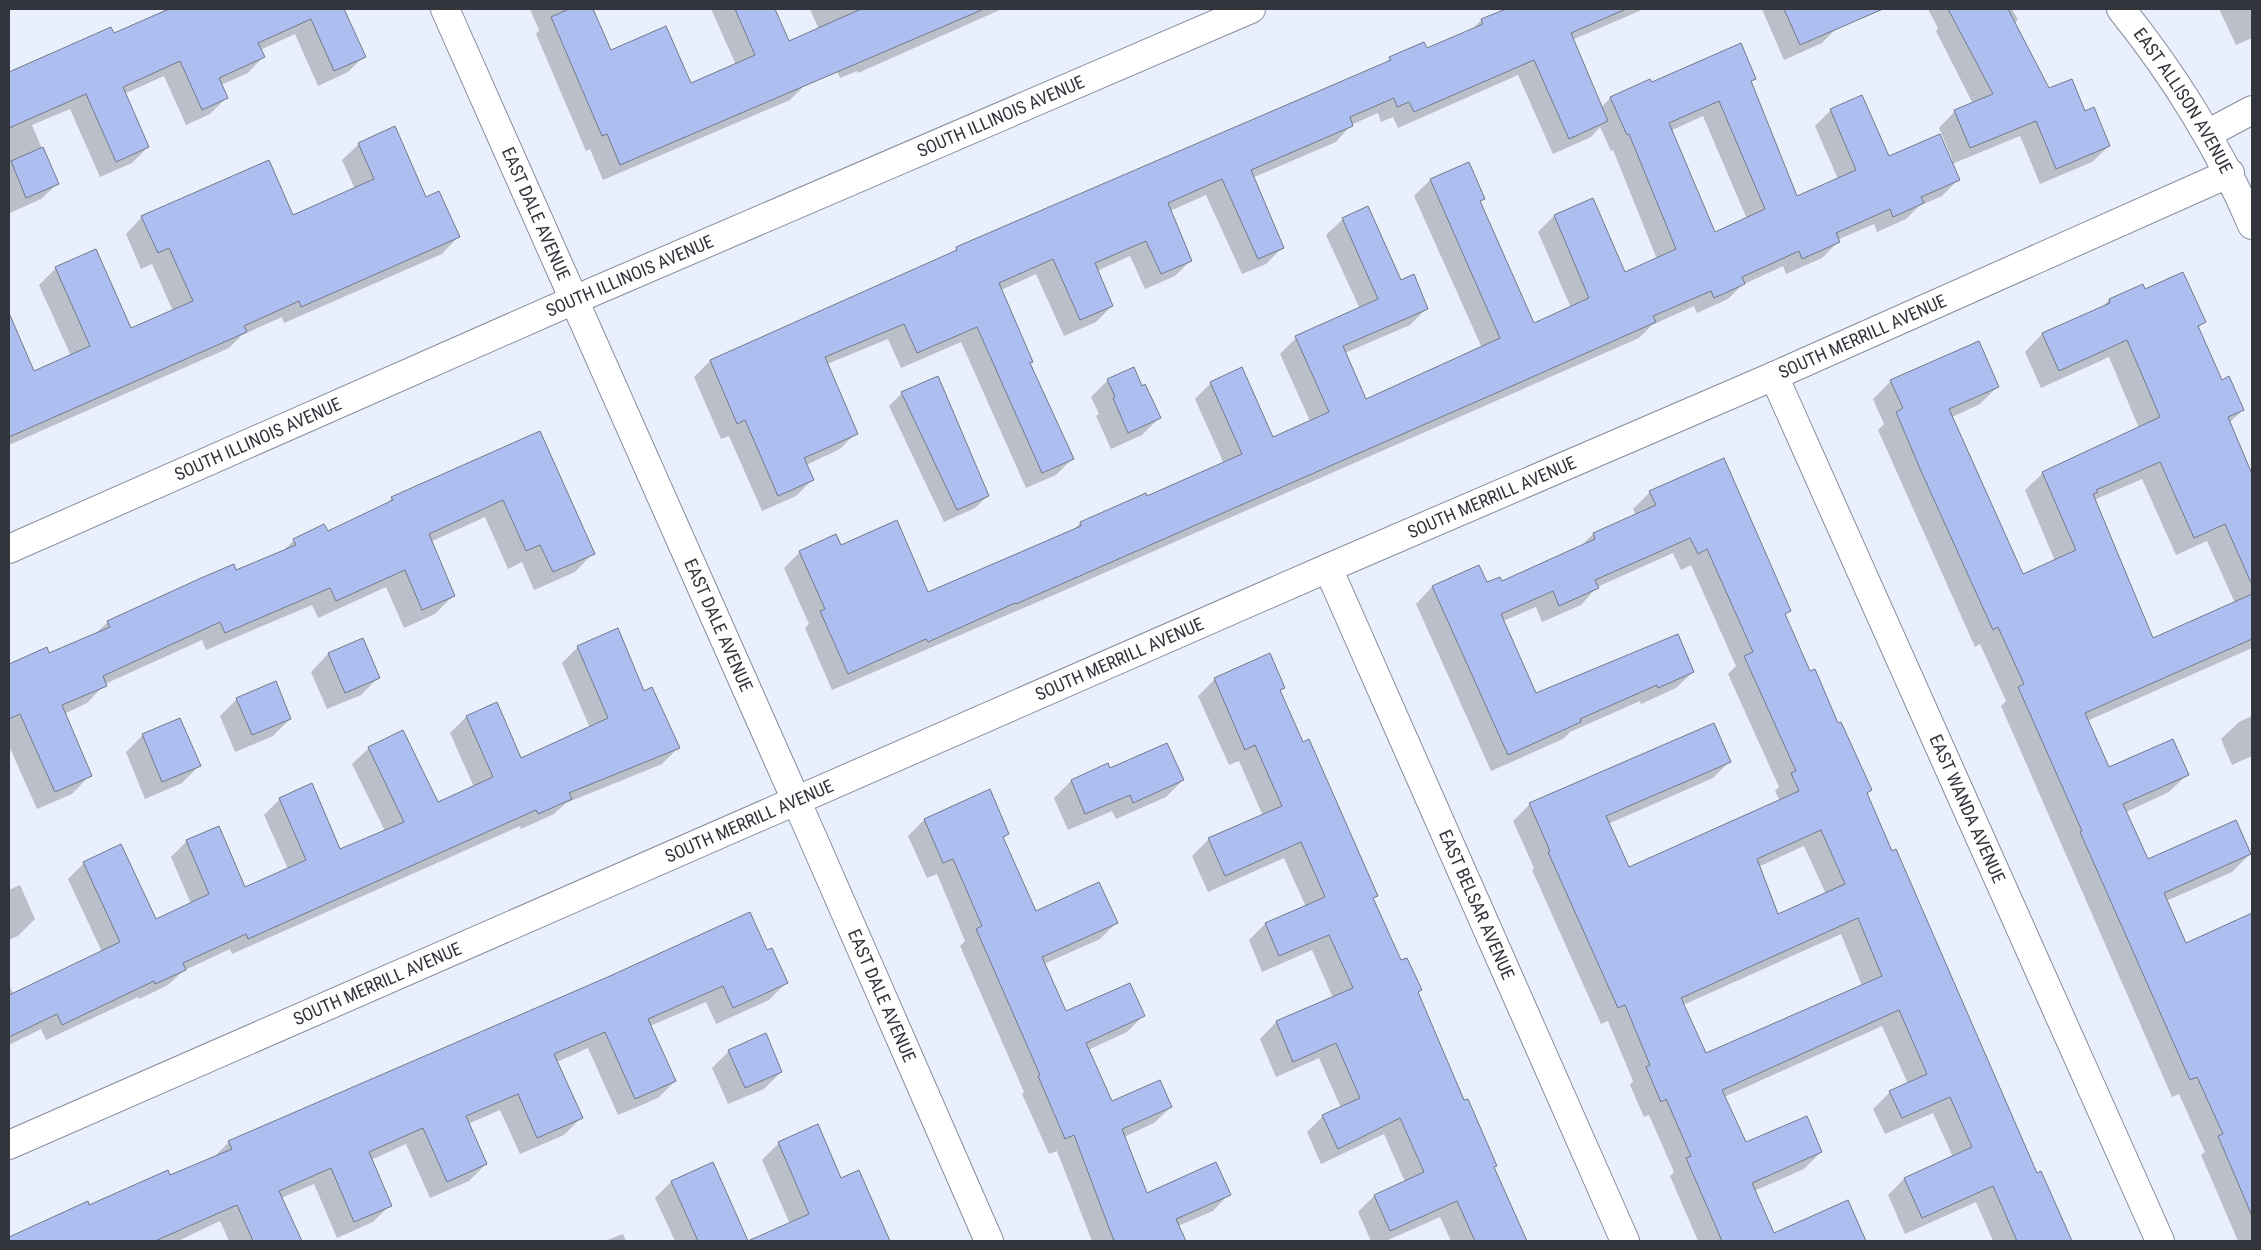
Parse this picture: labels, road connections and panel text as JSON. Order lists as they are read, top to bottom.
{
  "streets": {
    "street": [
      "EAST ALLISON AVENUE",
      "SOUTH ILLINOIS AVENUE",
      "EAST DALE AVENUE",
      "SOUTH MERRILL AVENUE",
      "EAST WANDA AVENUE",
      "EAST BELSAR AVENUE"
    ]
  },
  "crossings": [
    ["EAST ALLISON AVENUE", "SOUTH MERRILL AVENUE"],
    ["SOUTH ILLINOIS AVENUE", "EAST DALE AVENUE"],
    ["EAST DALE AVENUE", "SOUTH MERRILL AVENUE"],
    ["SOUTH MERRILL AVENUE", "EAST WANDA AVENUE"],
    ["SOUTH MERRILL AVENUE", "EAST BELSAR AVENUE"]
  ]
}
